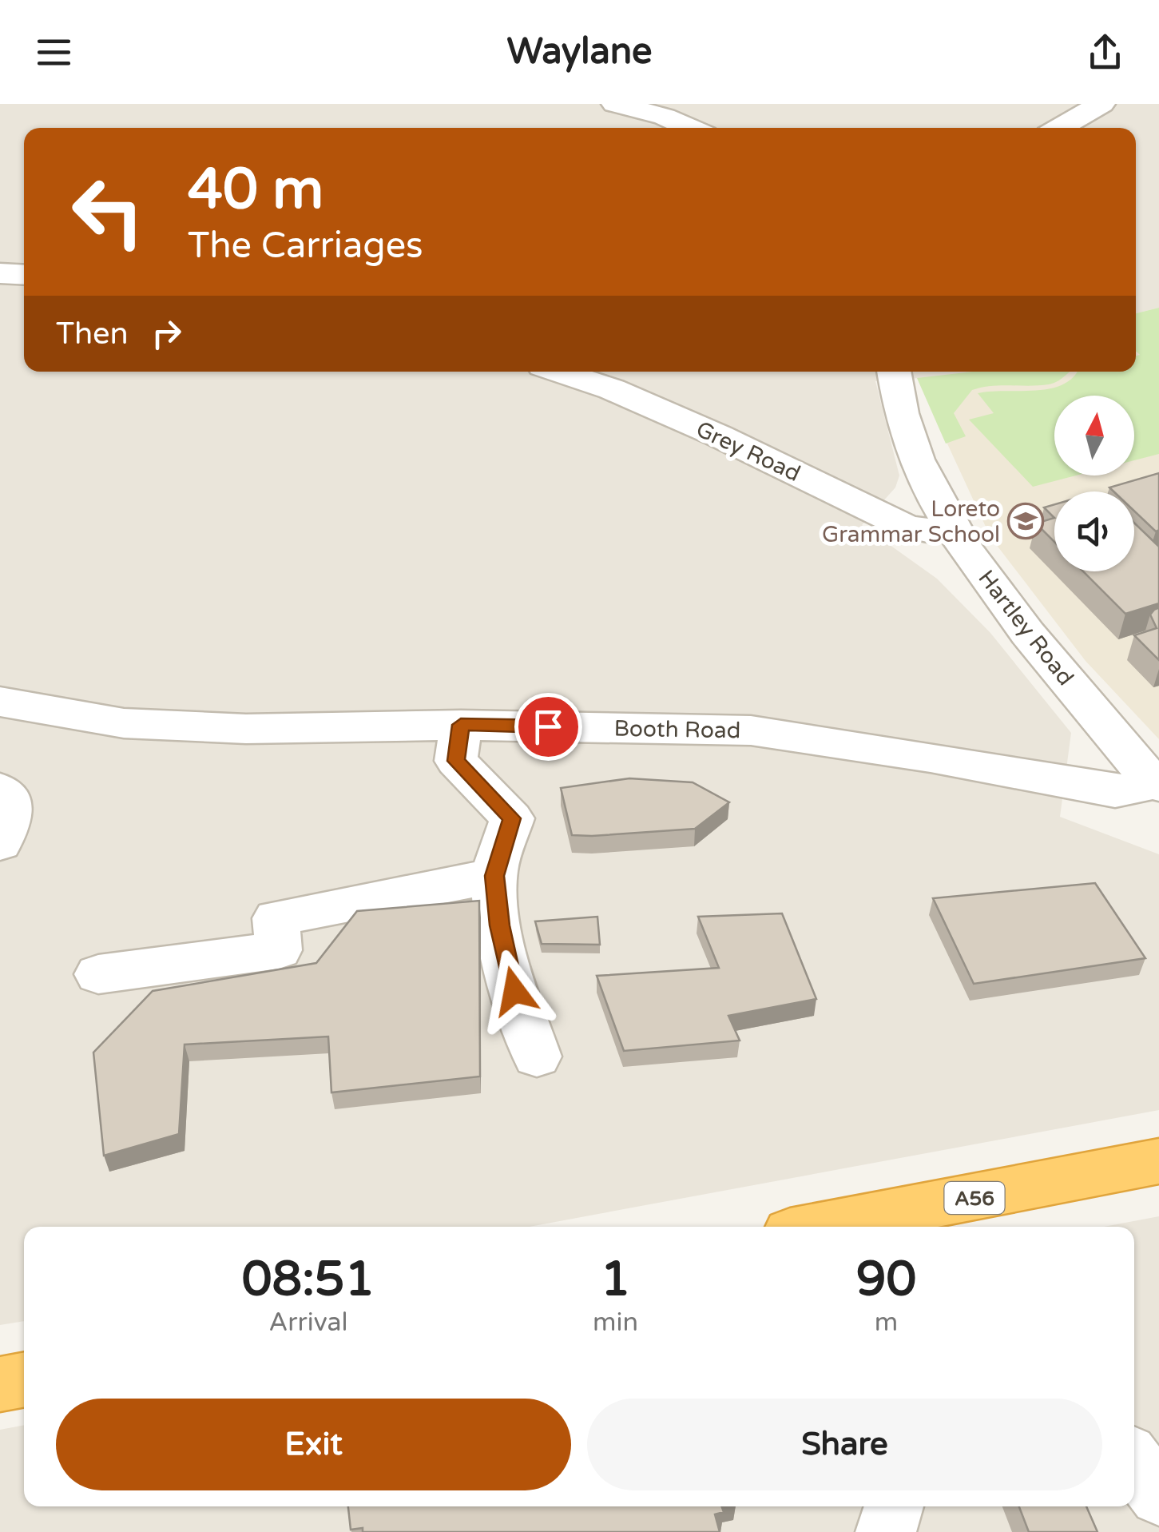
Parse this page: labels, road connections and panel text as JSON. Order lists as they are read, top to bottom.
{
  "streets": {
    "highway": ["A56"],
    "street": ["Grey Road", "Hartley Road", "Booth Road"]
  },
  "crossings": [
    ["Grey Road", "Hartley Road"],
    ["Hartley Road", "Booth Road"]
  ],
  "places": {
    "school or university": ["Loreto Grammar School"]
  },
  "north": "top",
  "page": {
    "header": "Waylane",
    "turn": ["40 m", "The Carriages"],
    "then": "Then",
    "eta": [
      "08:51",
      "Arrival",
      "1",
      "min",
      "90",
      "m"
    ],
    "buttons": ["Exit", "Share"]
  }
}
